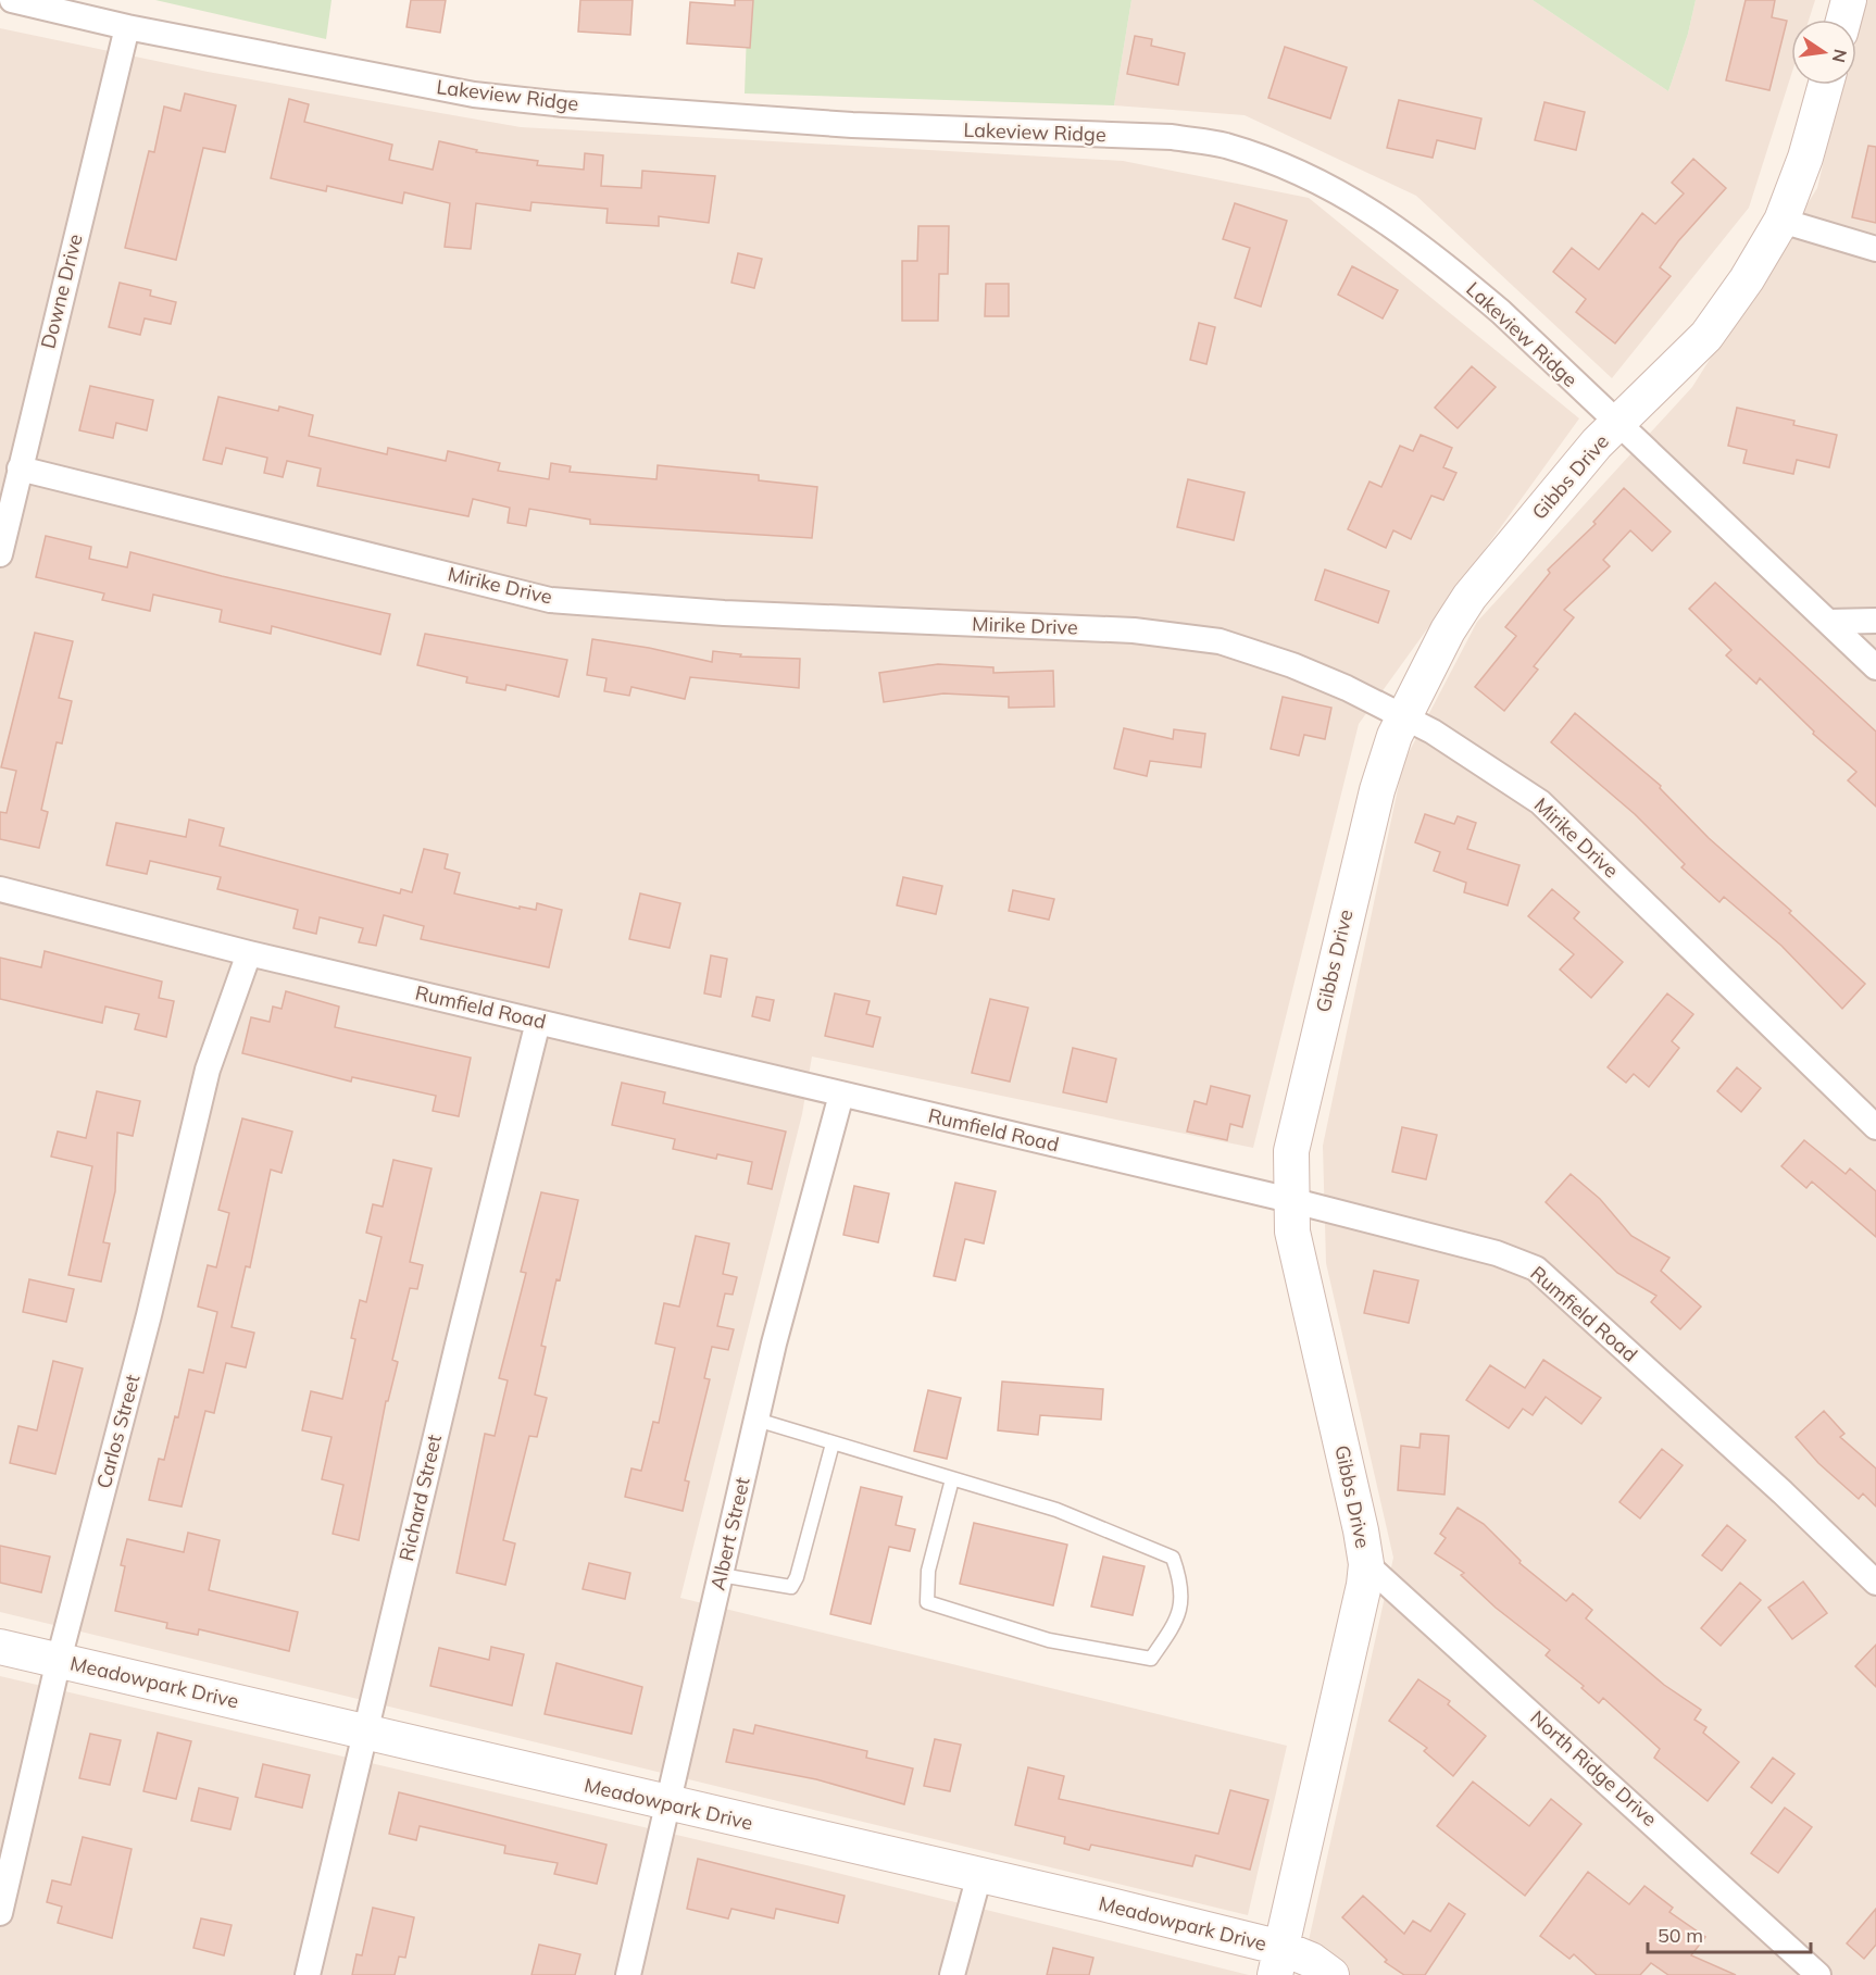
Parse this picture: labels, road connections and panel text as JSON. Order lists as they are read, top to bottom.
{
  "streets": {
    "street": [
      "Lakeview Ridge",
      "Downe Drive",
      "Gibbs Drive",
      "Mirike Drive",
      "Rumfield Road",
      "Carlos Street",
      "Richard Street",
      "Albert Street",
      "Meadowpark Drive",
      "North Ridge Drive"
    ]
  },
  "crossings": [
    ["Lakeview Ridge", "Downe Drive"],
    ["Lakeview Ridge", "Gibbs Drive"],
    ["Downe Drive", "Mirike Drive"],
    ["Gibbs Drive", "Mirike Drive"],
    ["Gibbs Drive", "Rumfield Road"],
    ["Gibbs Drive", "Meadowpark Drive"],
    ["Gibbs Drive", "North Ridge Drive"],
    ["Rumfield Road", "Carlos Street"],
    ["Rumfield Road", "Richard Street"],
    ["Rumfield Road", "Albert Street"],
    ["Carlos Street", "Meadowpark Drive"],
    ["Richard Street", "Meadowpark Drive"],
    ["Albert Street", "Meadowpark Drive"]
  ],
  "scale_bar": "50 m",
  "north": "right"
}
